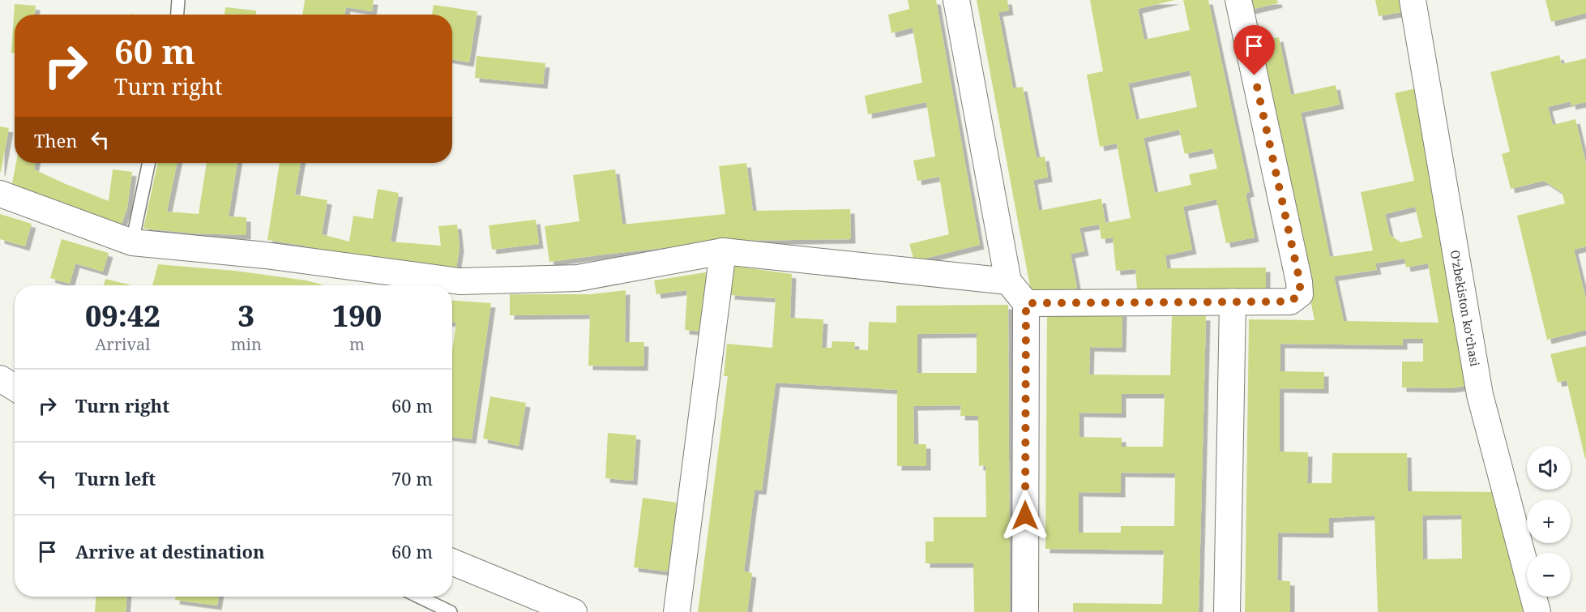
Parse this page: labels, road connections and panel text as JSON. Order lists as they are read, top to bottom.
{
  "streets": {
    "street": ["Oʻzbekiston koʻchasi"]
  },
  "page": {
    "turn": ["60 m", "Turn right"],
    "then": "Then",
    "eta": [
      "09:42",
      "Arrival",
      "3",
      "min",
      "190",
      "m"
    ],
    "list": [
      {
        "name": "Turn right",
        "value": "60 m"
      },
      {
        "name": "Turn left",
        "value": "70 m"
      },
      {
        "name": "Arrive at destination",
        "value": "60 m"
      }
    ],
    "map_buttons": ["+", "−"]
  }
}
